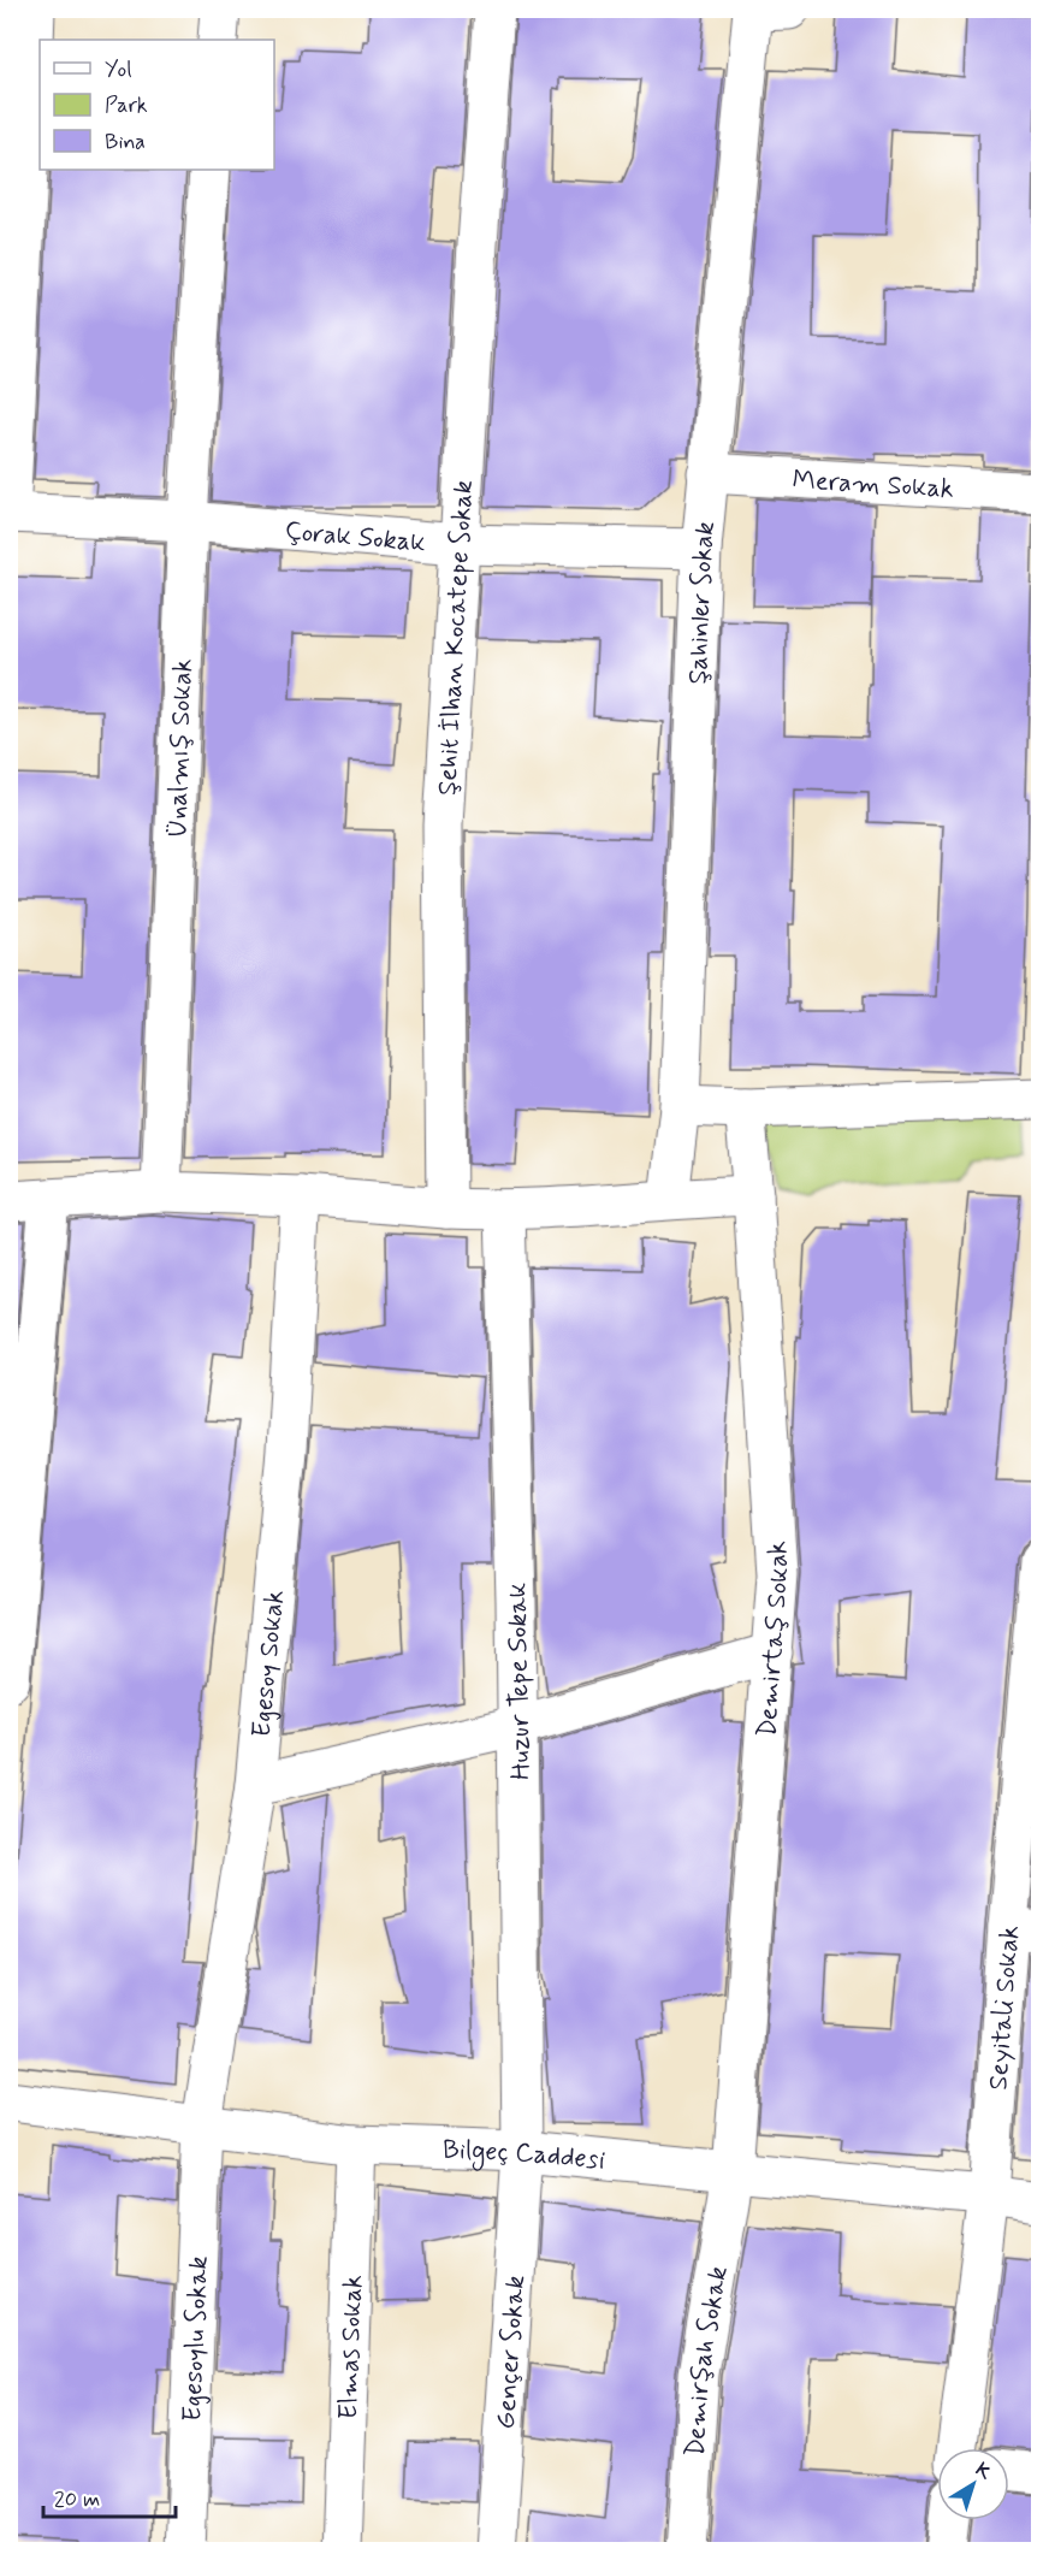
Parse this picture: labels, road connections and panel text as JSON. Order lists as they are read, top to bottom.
{
  "streets": {
    "street": [
      "Meram Sokak",
      "Çorak Sokak",
      "Şahinler Sokak",
      "Şehit İlhan Kocatepe Sokak",
      "Ünalmış Sokak",
      "Demirtaş Sokak",
      "Egesoy Sokak",
      "Huzur Tepe Sokak",
      "Seyitali Sokak",
      "Bilgeç Caddesi",
      "Egesoylu Sokak",
      "Elmas Sokak",
      "Gençer Sokak",
      "Demirşah Sokak"
    ]
  },
  "crossings": [
    ["Meram Sokak", "Şahinler Sokak"],
    ["Çorak Sokak", "Şahinler Sokak"],
    ["Çorak Sokak", "Şehit İlhan Kocatepe Sokak"],
    ["Çorak Sokak", "Ünalmış Sokak"],
    ["Demirtaş Sokak", "Bilgeç Caddesi"],
    ["Demirtaş Sokak", "Demirşah Sokak"],
    ["Egesoy Sokak", "Bilgeç Caddesi"],
    ["Egesoy Sokak", "Egesoylu Sokak"],
    ["Huzur Tepe Sokak", "Bilgeç Caddesi"],
    ["Huzur Tepe Sokak", "Gençer Sokak"],
    ["Seyitali Sokak", "Bilgeç Caddesi"],
    ["Bilgeç Caddesi", "Egesoylu Sokak"],
    ["Bilgeç Caddesi", "Elmas Sokak"],
    ["Bilgeç Caddesi", "Gençer Sokak"],
    ["Bilgeç Caddesi", "Demirşah Sokak"]
  ],
  "legend": ["Yol", "Park", "Bina"],
  "scale_bar": "20 m",
  "north": "top right"
}
